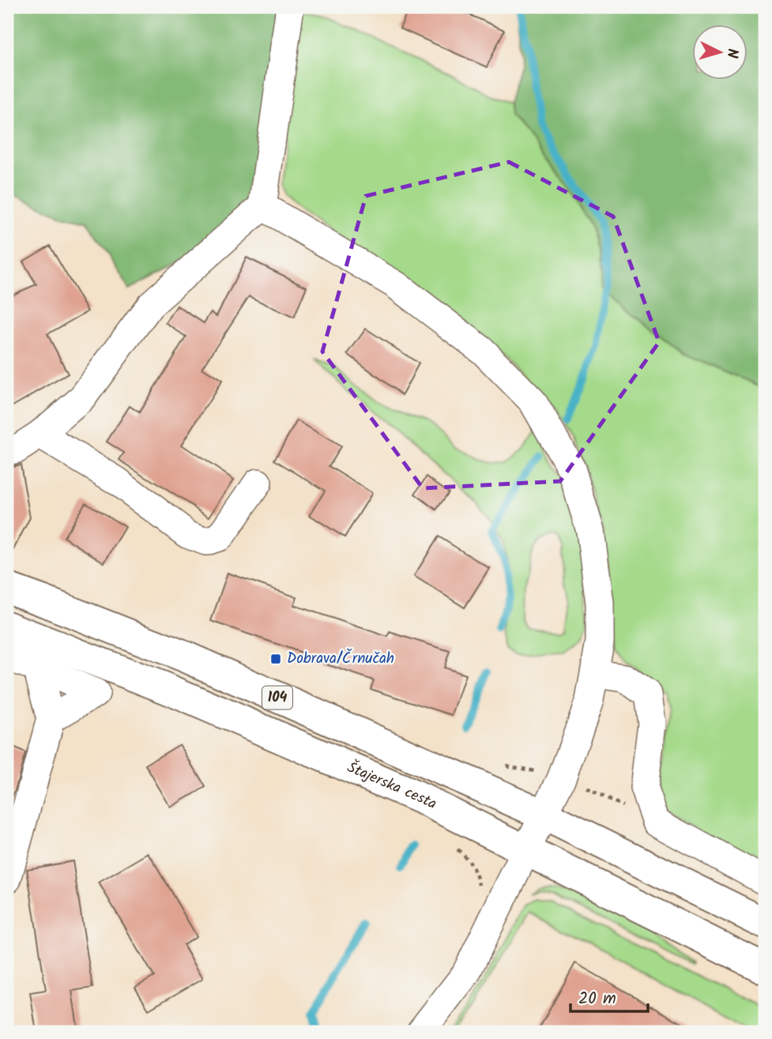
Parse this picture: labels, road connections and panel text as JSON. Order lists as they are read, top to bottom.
{
  "streets": {
    "main road": ["104", "Štajerska cesta"]
  },
  "places": {
    "transit": ["Dobrava/Črnučah"]
  },
  "scale_bar": "20 m",
  "north": "right"
}
